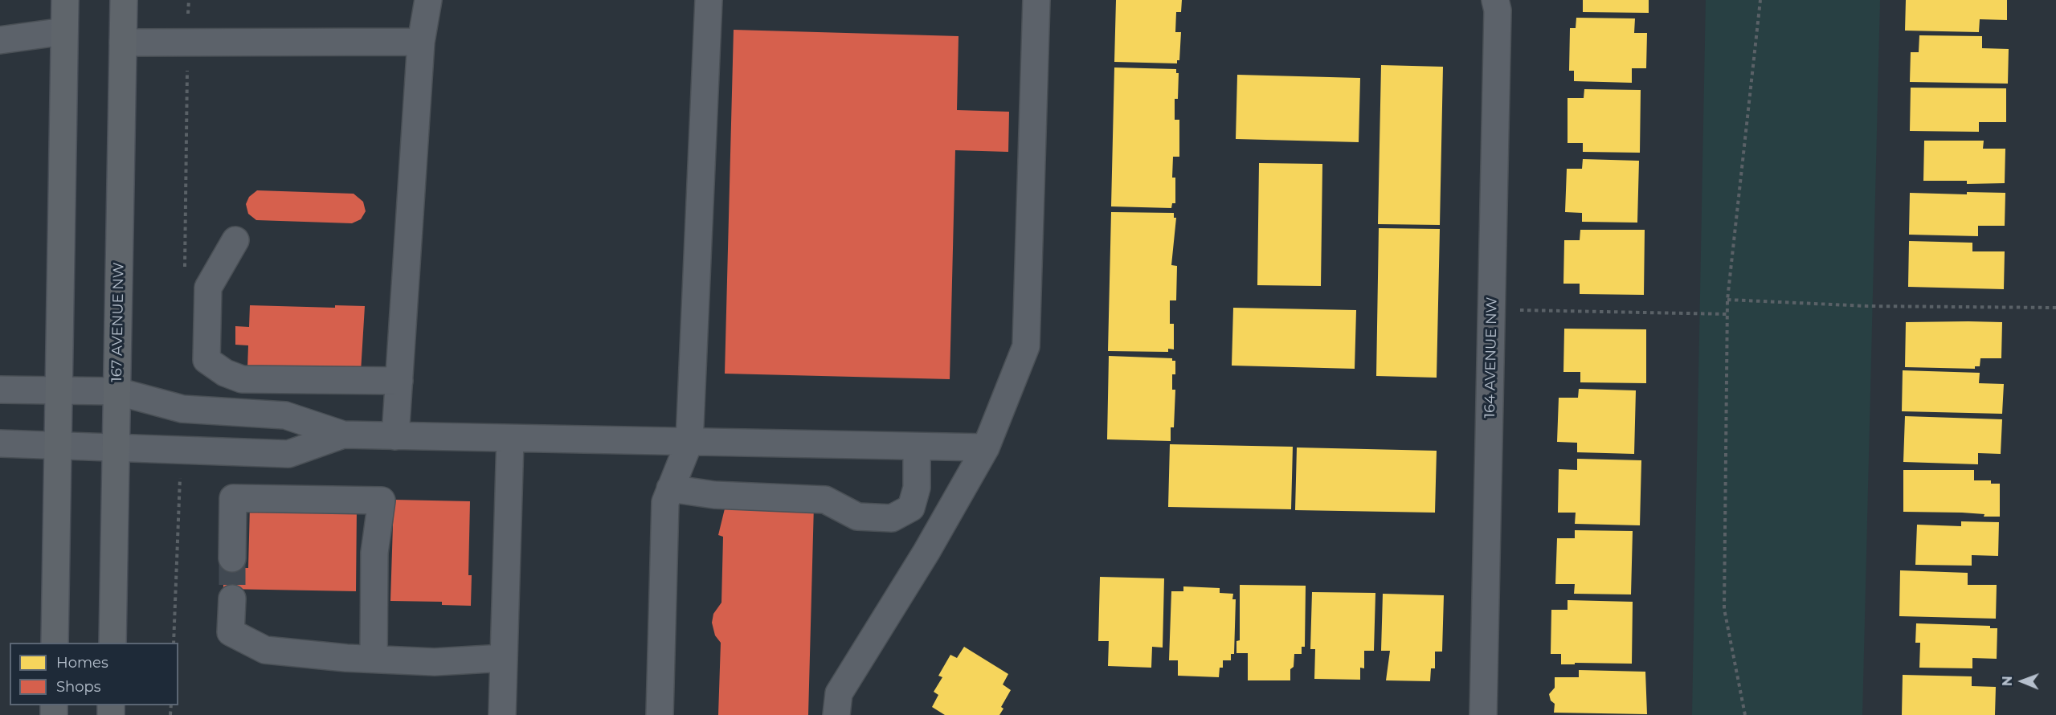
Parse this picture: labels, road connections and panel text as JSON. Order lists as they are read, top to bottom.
{
  "streets": {
    "main road": ["167 AVENUE NW"],
    "street": ["164 AVENUE NW"]
  },
  "legend": ["Homes", "Shops"],
  "north": "left"
}
